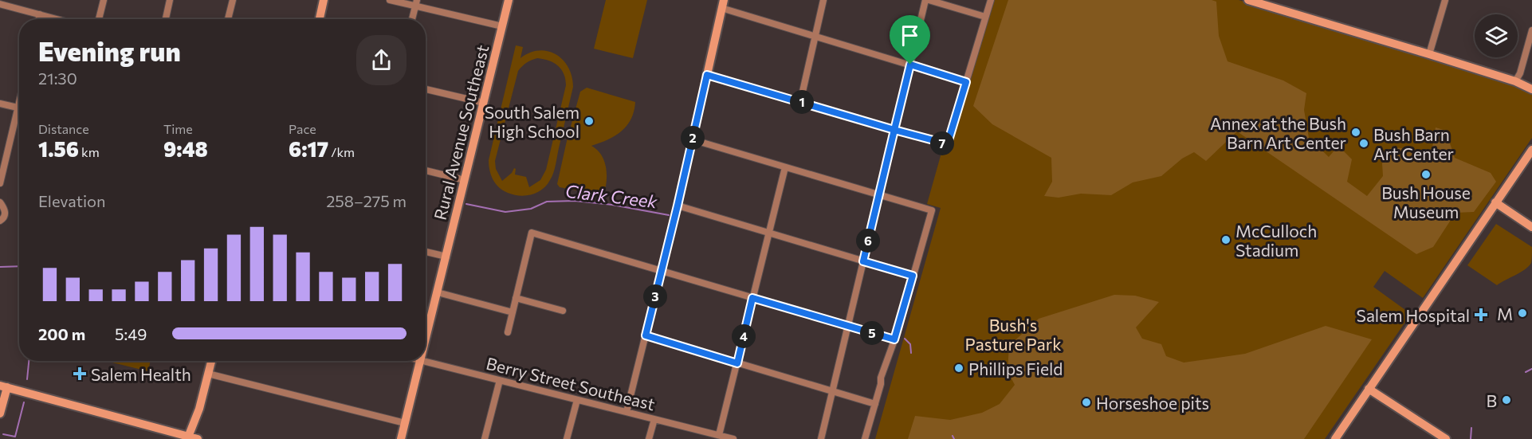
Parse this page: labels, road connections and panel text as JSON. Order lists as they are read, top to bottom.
{
  "streets": {
    "street": ["Rural Avenue Southeast", "Berry Street Southeast"]
  },
  "water": ["Clark Creek"],
  "parks": ["Bush's Pasture Park"],
  "places": {
    "other": [
      "South Salem High School",
      "Annex at the Bush Barn Art Center",
      "Bush Barn Art Center",
      "Bush House Museum",
      "McCulloch Stadium",
      "M",
      "Phillips Field",
      "B",
      "Horseshoe pits"
    ],
    "health": ["Salem Hospital", "Salem Health"]
  },
  "page": {
    "heading": ["Evening run", "21:30"],
    "pins": [
      "1",
      "2",
      "7",
      "6",
      "3",
      "5",
      "4"
    ],
    "stats": [
      ["Distance", "1.56 km"],
      ["Time", "9:48"],
      ["Pace", "6:17 /km"]
    ],
    "chart": ["Elevation", "258–275 m"],
    "list": [
      {
        "name": "200 m",
        "note": "5:49"
      }
    ]
  }
}
